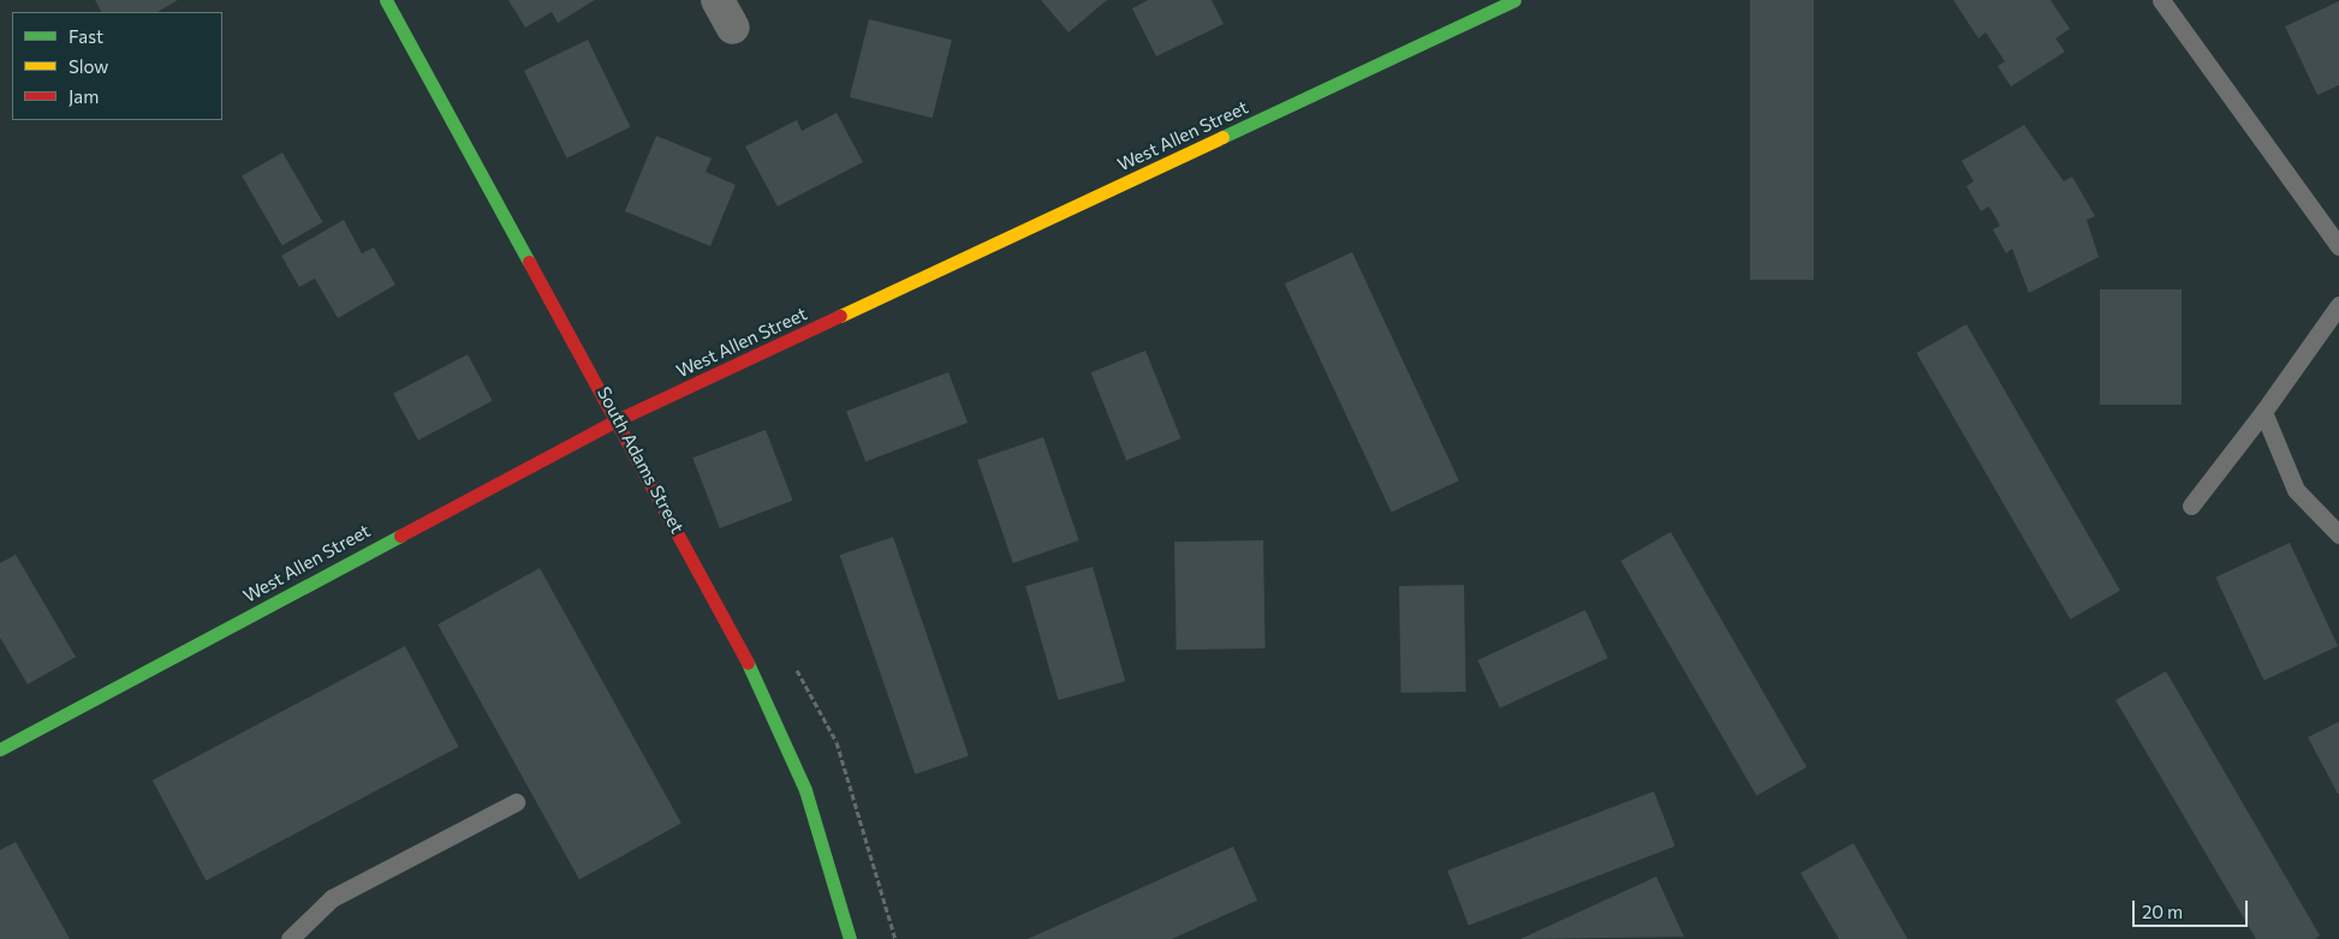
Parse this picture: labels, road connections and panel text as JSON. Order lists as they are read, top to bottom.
{
  "streets": {
    "street": ["West Allen Street", "South Adams Street"]
  },
  "crossings": [
    ["West Allen Street", "South Adams Street"]
  ],
  "legend": ["Fast", "Slow", "Jam"],
  "scale_bar": "20 m"
}
